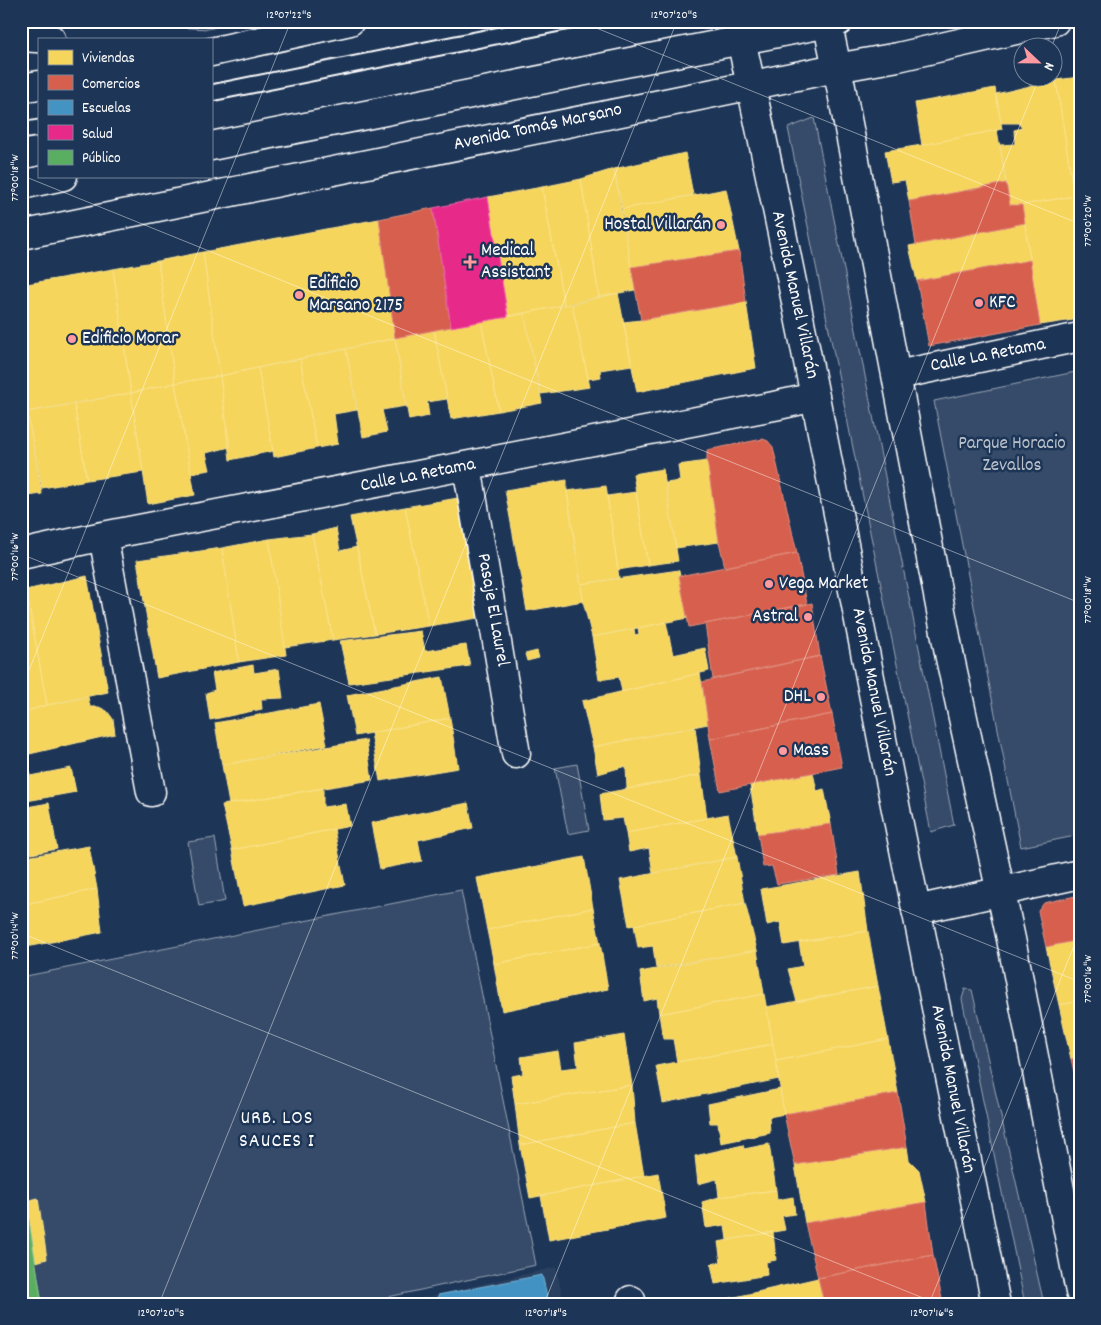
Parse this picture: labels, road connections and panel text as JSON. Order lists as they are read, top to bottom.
{
  "streets": {
    "main road": [
      "Avenida Tomás Marsano",
      "Avenida Manuel Villarán",
      "Calle La Retama",
      "Pasaje El Laurel"
    ]
  },
  "crossings": [
    ["Avenida Tomás Marsano", "Avenida Manuel Villarán"],
    ["Avenida Manuel Villarán", "Calle La Retama"],
    ["Calle La Retama", "Pasaje El Laurel"]
  ],
  "districts": ["URB. LOS SAUCES I"],
  "parks": ["Parque Horacio Zevallos"],
  "places": {
    "other": [
      "Hostal Villarán",
      "Edificio Marsano 2175",
      "KFC",
      "Edificio Morar",
      "Vega Market",
      "Astral",
      "DHL",
      "Mass"
    ],
    "health": ["Medical Assistant"]
  },
  "legend": [
    "Viviendas",
    "Comercios",
    "Escuelas",
    "Salud",
    "Público"
  ],
  "north": "right",
  "coordinates": [
    "12°07'22\"S",
    "12°07'20\"S",
    "77°00'18\"W",
    "77°00'20\"W",
    "77°00'16\"W",
    "77°00'14\"W",
    "12°07'18\"S",
    "12°07'16\"S"
  ]
}
